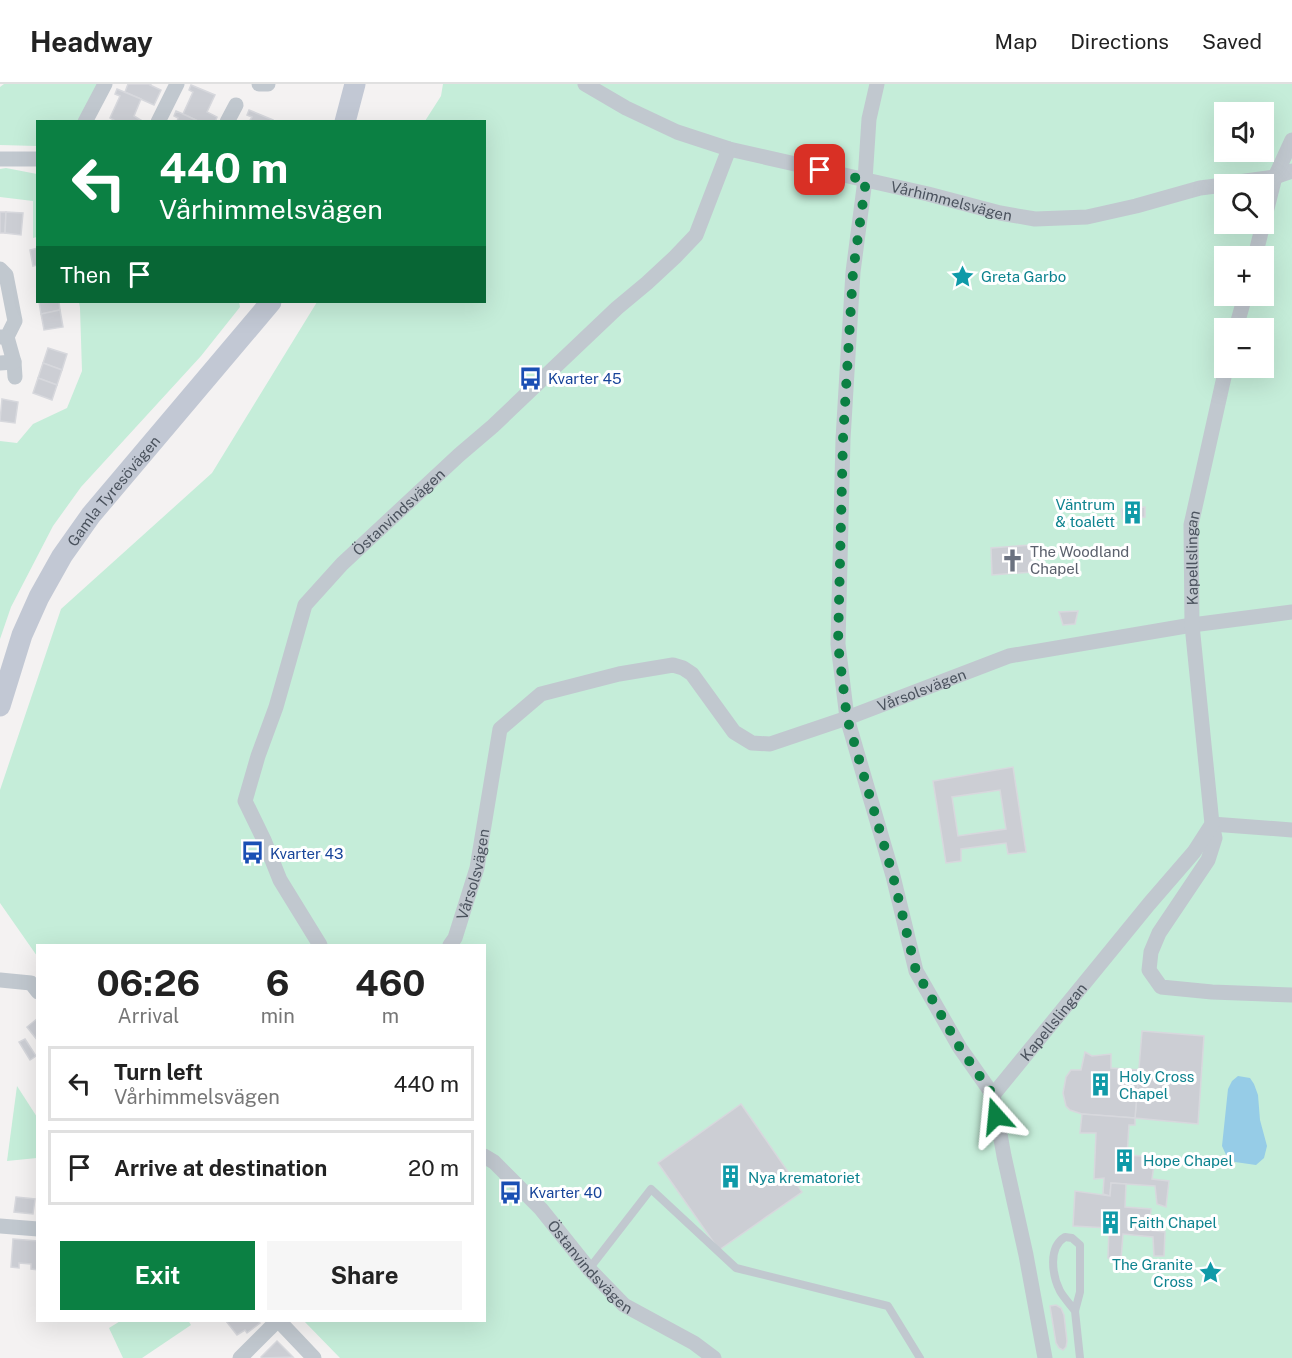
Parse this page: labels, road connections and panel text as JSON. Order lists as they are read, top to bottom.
{
  "streets": {
    "street": [
      "Vårhimmelsvägen",
      "Gamla Tyresövägen",
      "Östanvindsvägen",
      "Kapellslingan",
      "Vårsolsvägen"
    ]
  },
  "crossings": [
    ["Vårhimmelsvägen", "Östanvindsvägen"],
    ["Kapellslingan", "Vårsolsvägen"]
  ],
  "places": {
    "place": ["Greta Garbo", "The Granite Cross"],
    "bus stop": ["Kvarter 45", "Kvarter 43", "Kvarter 40"],
    "building": [
      "Väntrum & toalett",
      "Holy Cross Chapel",
      "Hope Chapel",
      "Nya krematoriet",
      "Faith Chapel"
    ],
    "church": ["The Woodland Chapel"]
  },
  "page": {
    "header": "Headway",
    "nav": ["Map", "Directions", "Saved"],
    "map_buttons": ["+", "−"],
    "turn": ["440 m", "Vårhimmelsvägen"],
    "then": "Then",
    "eta": [
      "06:26",
      "Arrival",
      "6",
      "min",
      "460",
      "m"
    ],
    "list": [
      {
        "name": "Turn left",
        "note": "Vårhimmelsvägen",
        "value": "440 m"
      },
      {
        "name": "Arrive at destination",
        "value": "20 m"
      }
    ],
    "buttons": ["Exit", "Share"]
  }
}
